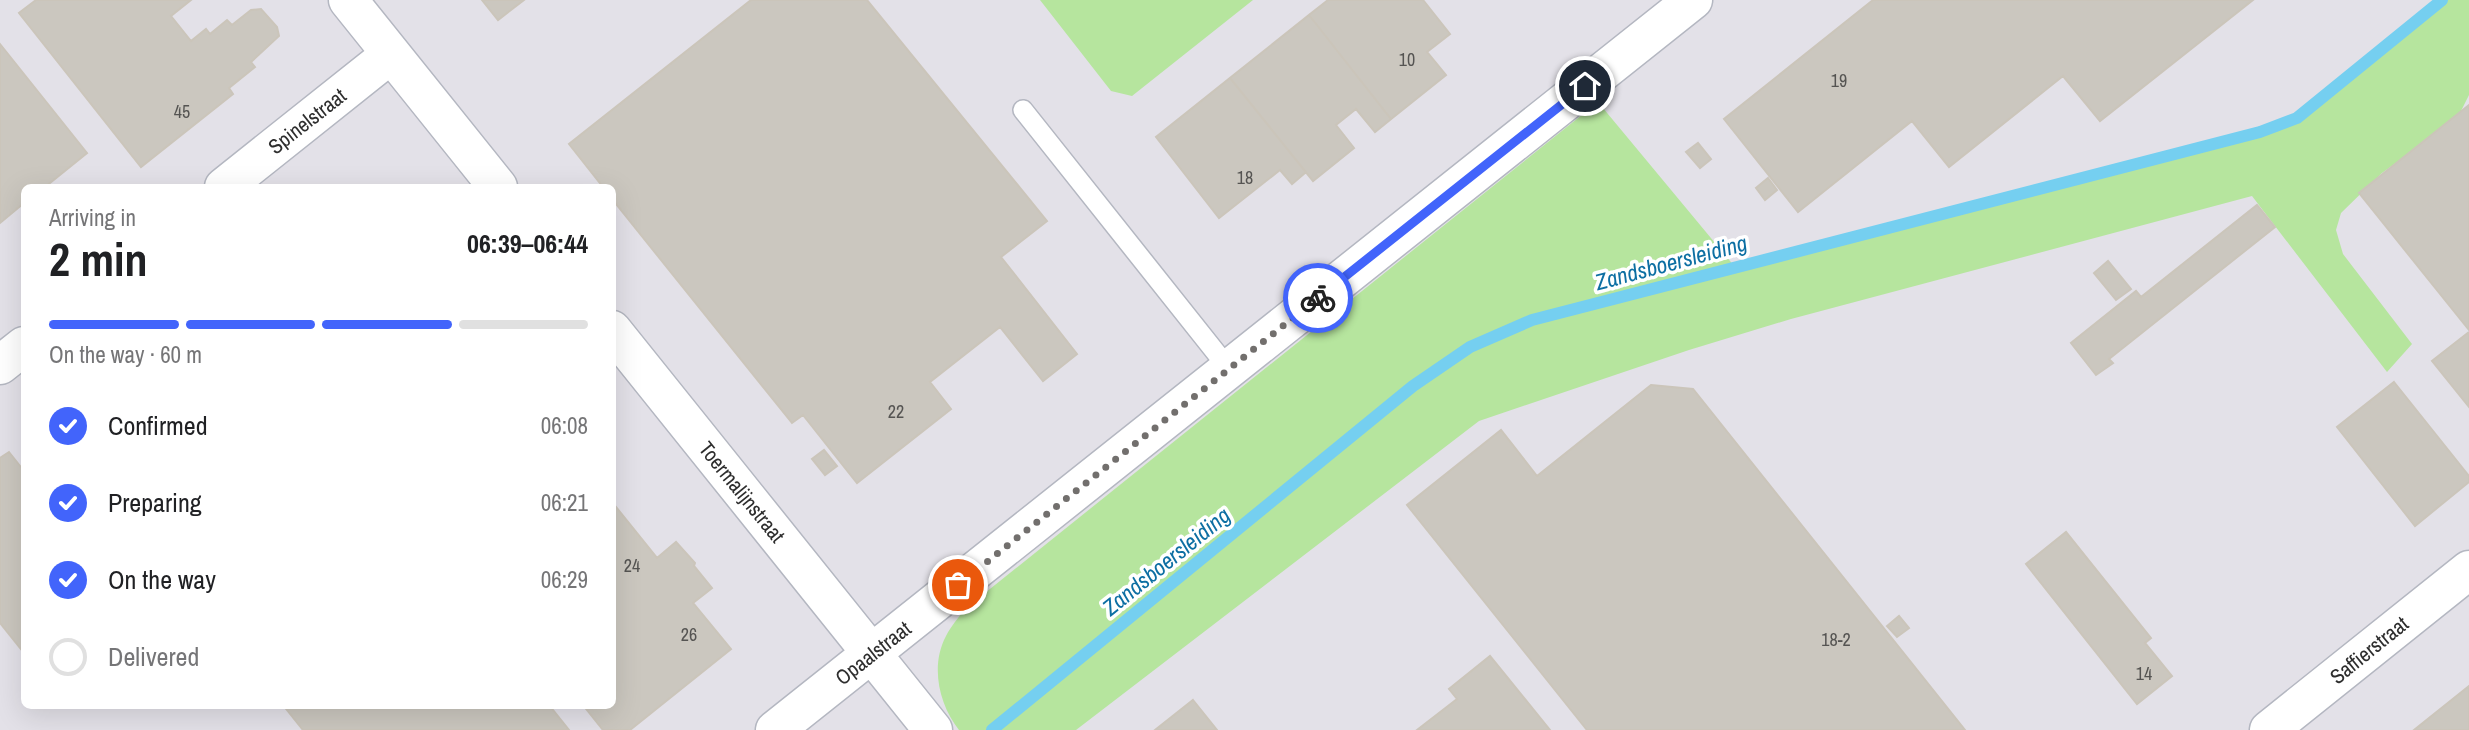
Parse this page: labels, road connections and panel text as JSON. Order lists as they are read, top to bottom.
{
  "streets": {
    "street": [
      "Spinelstraat",
      "Toermalijnstraat",
      "Saffierstraat",
      "Opaalstraat"
    ]
  },
  "crossings": [
    ["Toermalijnstraat", "Opaalstraat"]
  ],
  "water": ["Zandsboersleiding"],
  "house_numbers": [
    "10",
    "19",
    "45",
    "18",
    "22",
    "24",
    "26",
    "18-2",
    "14"
  ],
  "page": {
    "heading": ["2 min", "Arriving in", "06:39–06:44"],
    "bar": "On the way · 60 m",
    "list": [
      ["Confirmed", "06:08"],
      ["Preparing", "06:21"],
      ["On the way", "06:29"],
      "Delivered"
    ]
  }
}
